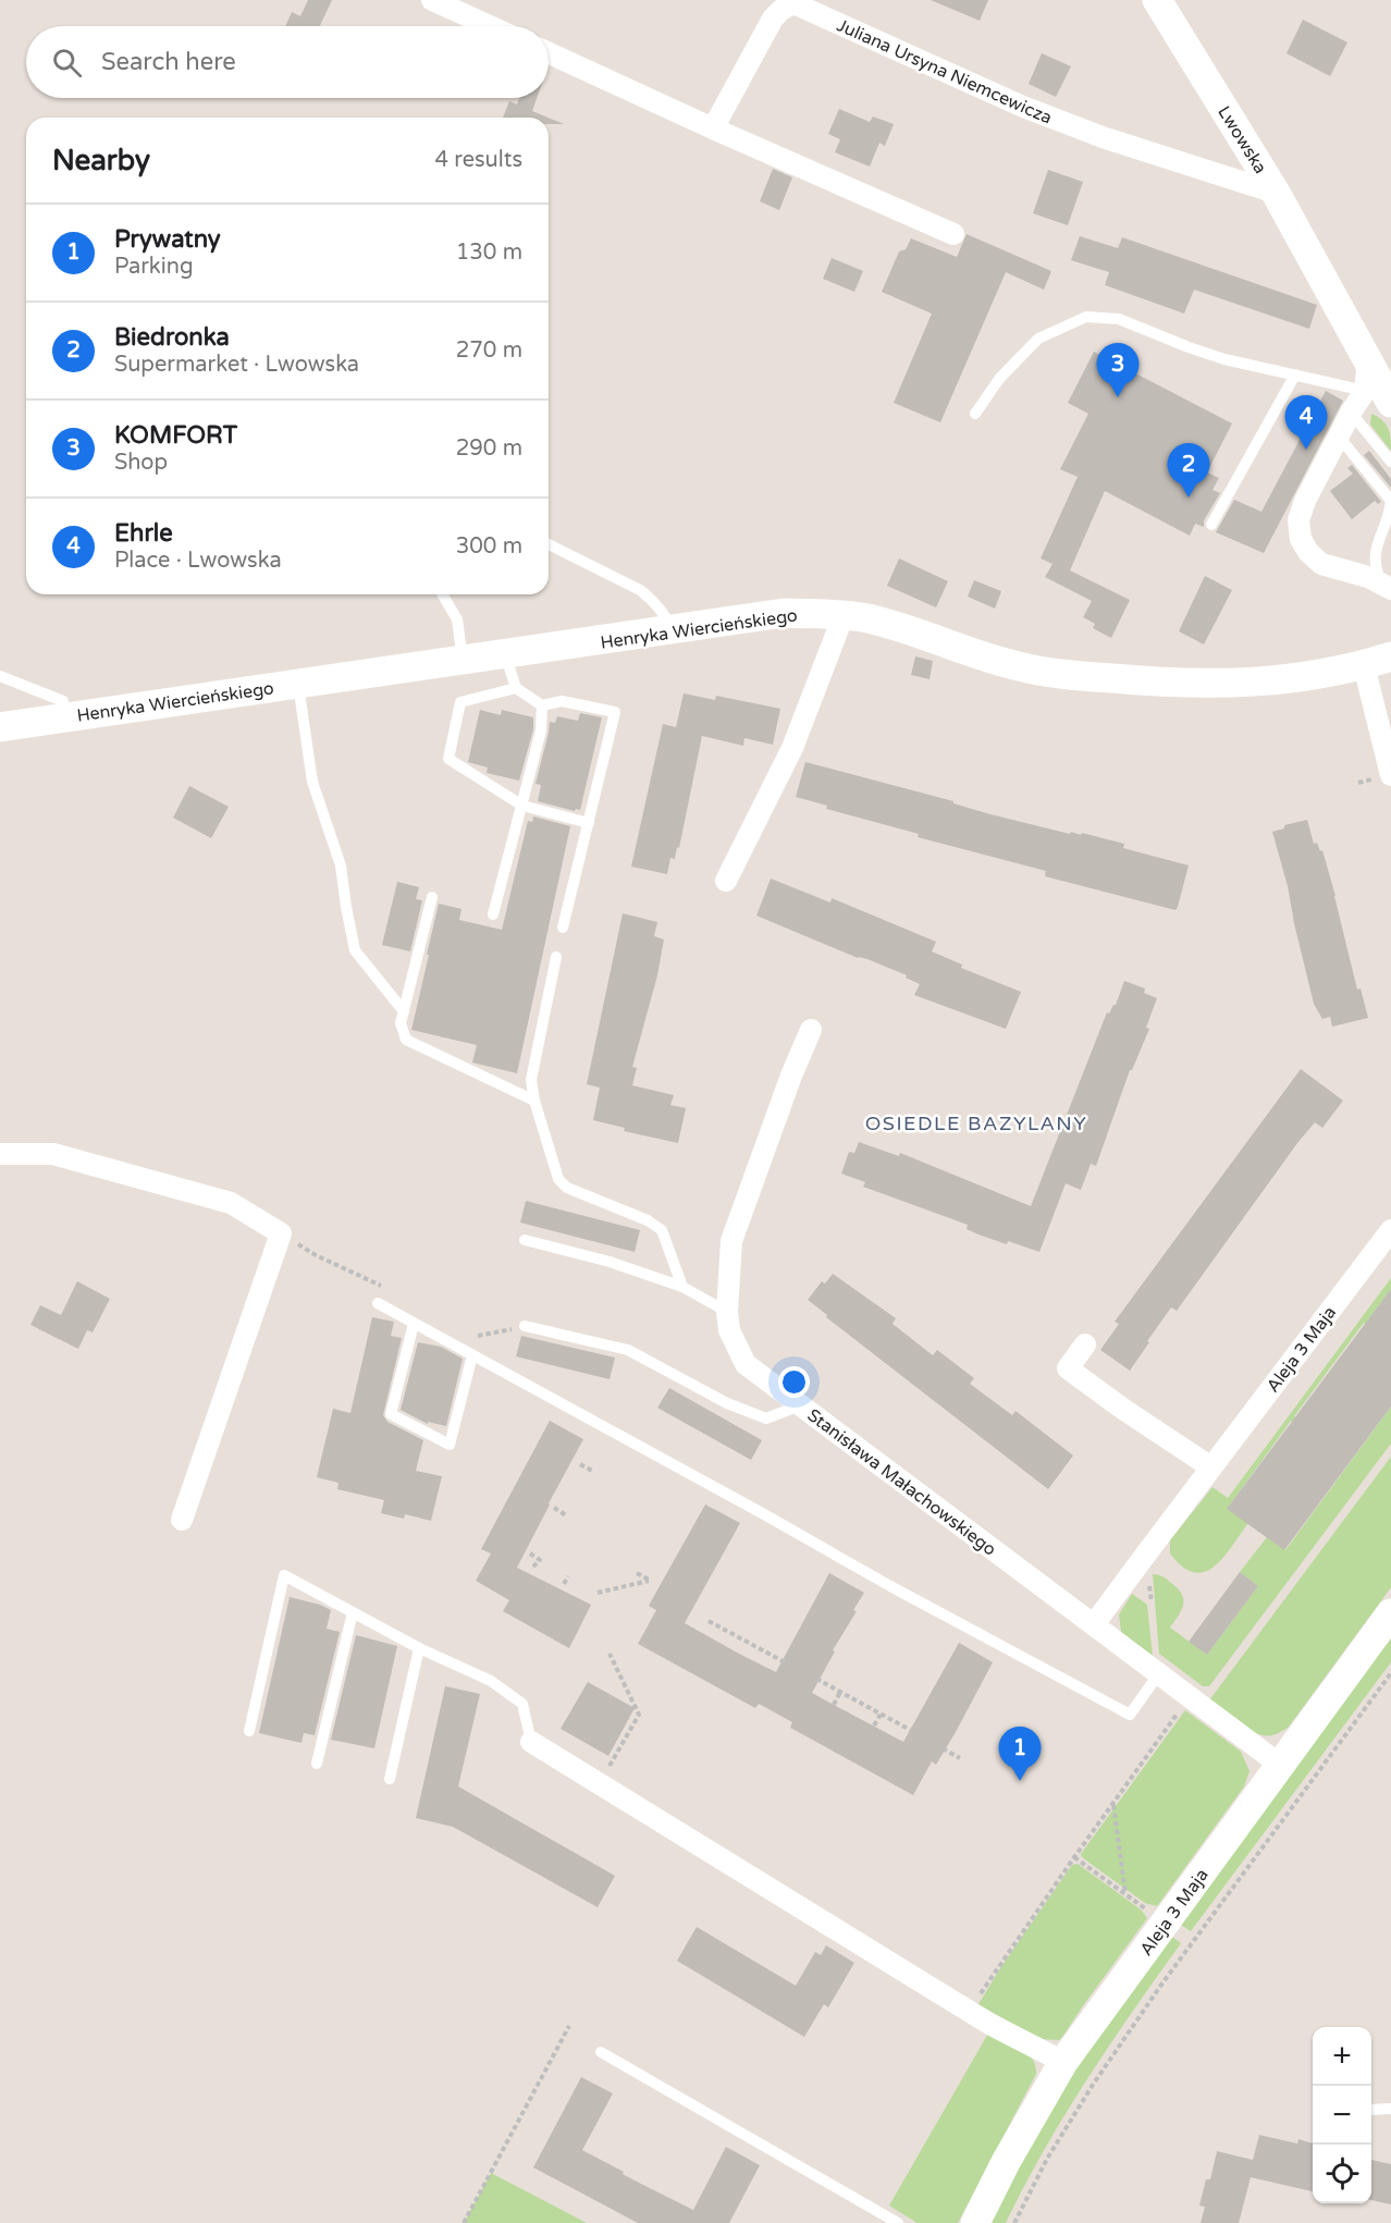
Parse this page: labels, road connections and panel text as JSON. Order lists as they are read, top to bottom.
{
  "streets": {
    "street": [
      "Juliana Ursyna Niemcewicza",
      "Lwowska",
      "Henryka Wiercieńskiego",
      "Aleja 3 Maja",
      "Stanisława Małachowskiego"
    ]
  },
  "crossings": [
    ["Juliana Ursyna Niemcewicza", "Lwowska"],
    ["Aleja 3 Maja", "Stanisława Małachowskiego"]
  ],
  "districts": ["OSIEDLE BAZYLANY"],
  "page": {
    "search": "Search here",
    "heading": ["Nearby", "4 results"],
    "list": [
      {
        "mark": "1",
        "name": "Prywatny",
        "note": "Parking",
        "value": "130 m"
      },
      {
        "mark": "2",
        "name": "Biedronka",
        "note": "Supermarket · Lwowska",
        "value": "270 m"
      },
      {
        "mark": "3",
        "name": "KOMFORT",
        "note": "Shop",
        "value": "290 m"
      },
      {
        "mark": "4",
        "name": "Ehrle",
        "note": "Place · Lwowska",
        "value": "300 m"
      }
    ],
    "pins": [
      "3",
      "4",
      "2",
      "1"
    ],
    "map_buttons": ["+", "−"]
  }
}
